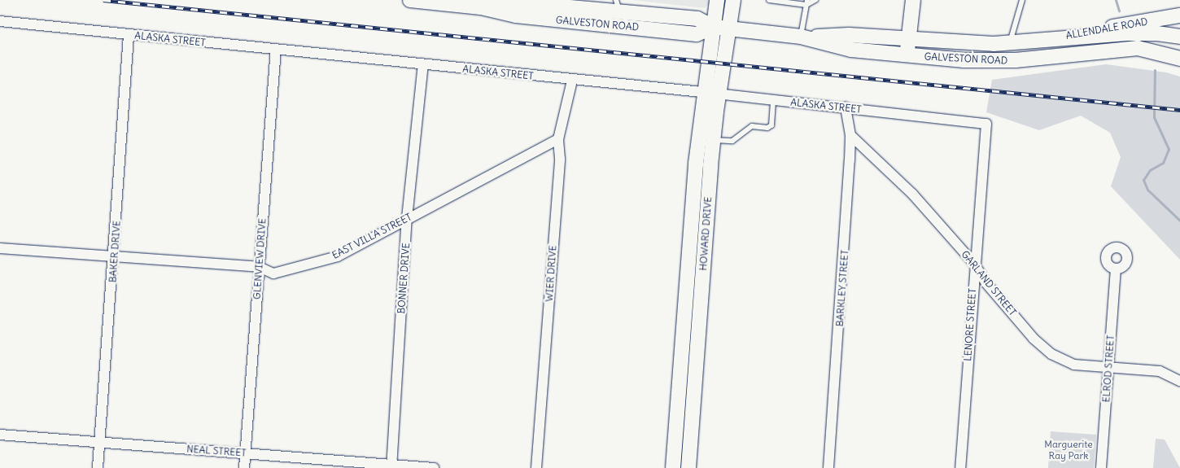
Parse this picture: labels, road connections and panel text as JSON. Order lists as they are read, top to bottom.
{
  "streets": {
    "main road": ["GALVESTON ROAD", "ALLENDALE ROAD", "HOWARD DRIVE"],
    "street": [
      "ALASKA STREET",
      "EAST VILLA STREET",
      "BAKER DRIVE",
      "GLENVIEW DRIVE",
      "WIER DRIVE",
      "BONNER DRIVE",
      "GARLAND STREET",
      "BARKLEY STREET",
      "LENORE STREET",
      "ELROD STREET",
      "NEAL STREET"
    ]
  },
  "crossings": [
    ["GALVESTON ROAD", "ALLENDALE ROAD"],
    ["GALVESTON ROAD", "HOWARD DRIVE"],
    ["ALASKA STREET", "HOWARD DRIVE"],
    ["ALASKA STREET", "BAKER DRIVE"],
    ["ALASKA STREET", "GLENVIEW DRIVE"],
    ["ALASKA STREET", "WIER DRIVE"],
    ["ALASKA STREET", "BONNER DRIVE"],
    ["ALASKA STREET", "BARKLEY STREET"],
    ["ALASKA STREET", "LENORE STREET"],
    ["EAST VILLA STREET", "BAKER DRIVE"],
    ["EAST VILLA STREET", "GLENVIEW DRIVE"],
    ["EAST VILLA STREET", "WIER DRIVE"],
    ["EAST VILLA STREET", "BONNER DRIVE"],
    ["BAKER DRIVE", "NEAL STREET"],
    ["GLENVIEW DRIVE", "NEAL STREET"],
    ["BONNER DRIVE", "NEAL STREET"],
    ["GARLAND STREET", "BARKLEY STREET"],
    ["GARLAND STREET", "LENORE STREET"],
    ["GARLAND STREET", "ELROD STREET"]
  ],
  "parks": ["Marguerite Ray Park"]
}
